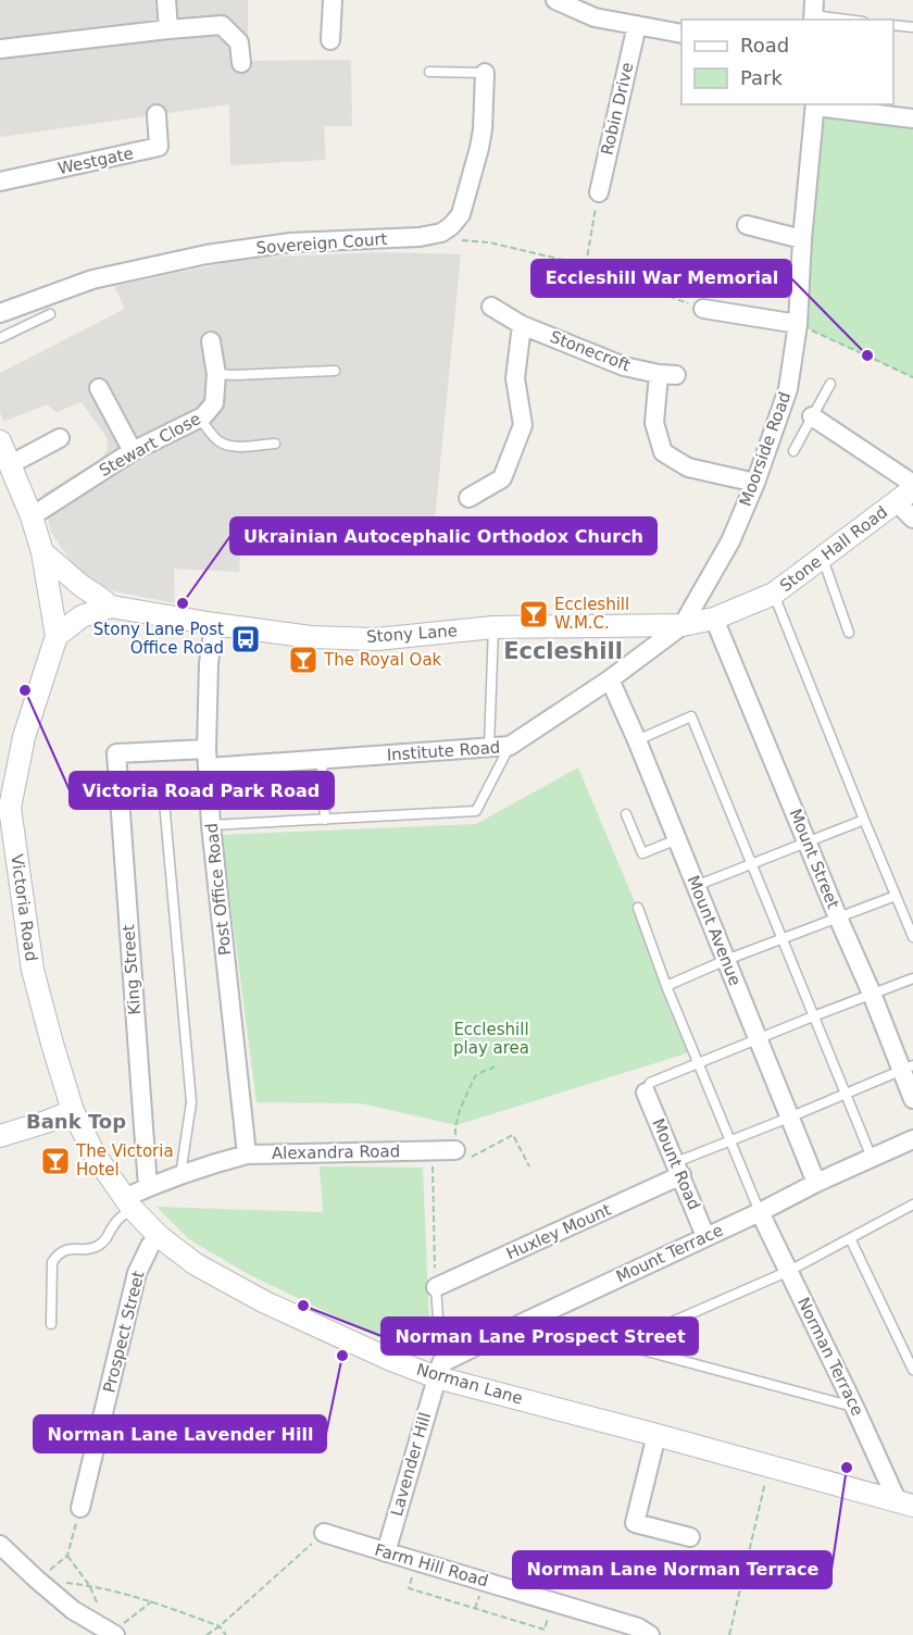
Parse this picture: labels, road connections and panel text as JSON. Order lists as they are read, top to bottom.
{
  "streets": {
    "street": [
      "Robin Drive",
      "Westgate",
      "Sovereign Court",
      "Stonecroft",
      "Stewart Close",
      "Moorside Road",
      "Stone Hall Road",
      "Stony Lane",
      "Institute Road",
      "Mount Street",
      "Post Office Road",
      "Victoria Road",
      "Mount Avenue",
      "King Street",
      "Alexandra Road",
      "Mount Road",
      "Huxley Mount",
      "Mount Terrace",
      "Prospect Street",
      "Norman Terrace",
      "Norman Lane",
      "Lavender Hill",
      "Farm Hill Road"
    ]
  },
  "crossings": [
    ["Stonecroft", "Moorside Road"],
    ["Stewart Close", "Victoria Road"],
    ["Moorside Road", "Stony Lane"],
    ["Moorside Road", "Institute Road"],
    ["Stone Hall Road", "Stony Lane"],
    ["Stone Hall Road", "Mount Street"],
    ["Stony Lane", "Institute Road"],
    ["Stony Lane", "Mount Street"],
    ["Stony Lane", "Post Office Road"],
    ["Stony Lane", "Victoria Road"],
    ["Institute Road", "Post Office Road"],
    ["Institute Road", "Mount Avenue"],
    ["Post Office Road", "King Street"],
    ["Post Office Road", "Alexandra Road"],
    ["Victoria Road", "Norman Lane"],
    ["Mount Avenue", "Mount Terrace"],
    ["King Street", "Alexandra Road"],
    ["Alexandra Road", "Norman Lane"],
    ["Mount Road", "Huxley Mount"],
    ["Mount Road", "Mount Terrace"],
    ["Mount Terrace", "Norman Terrace"],
    ["Mount Terrace", "Norman Lane"],
    ["Mount Terrace", "Lavender Hill"],
    ["Prospect Street", "Norman Lane"],
    ["Norman Terrace", "Norman Lane"],
    ["Norman Lane", "Lavender Hill"],
    ["Lavender Hill", "Farm Hill Road"]
  ],
  "districts": ["Eccleshill", "Bank Top"],
  "parks": ["Eccleshill play area"],
  "places": {
    "other": [
      "Eccleshill War Memorial",
      "Ukrainian Autocephalic Orthodox Church",
      "Victoria Road Park Road",
      "Norman Lane Prospect Street",
      "Norman Lane Lavender Hill",
      "Norman Lane Norman Terrace"
    ],
    "bar": ["Eccleshill W.M.C.", "The Royal Oak", "The Victoria Hotel"],
    "bus stop": ["Stony Lane Post Office Road"]
  },
  "legend": ["Road", "Park"]
}
